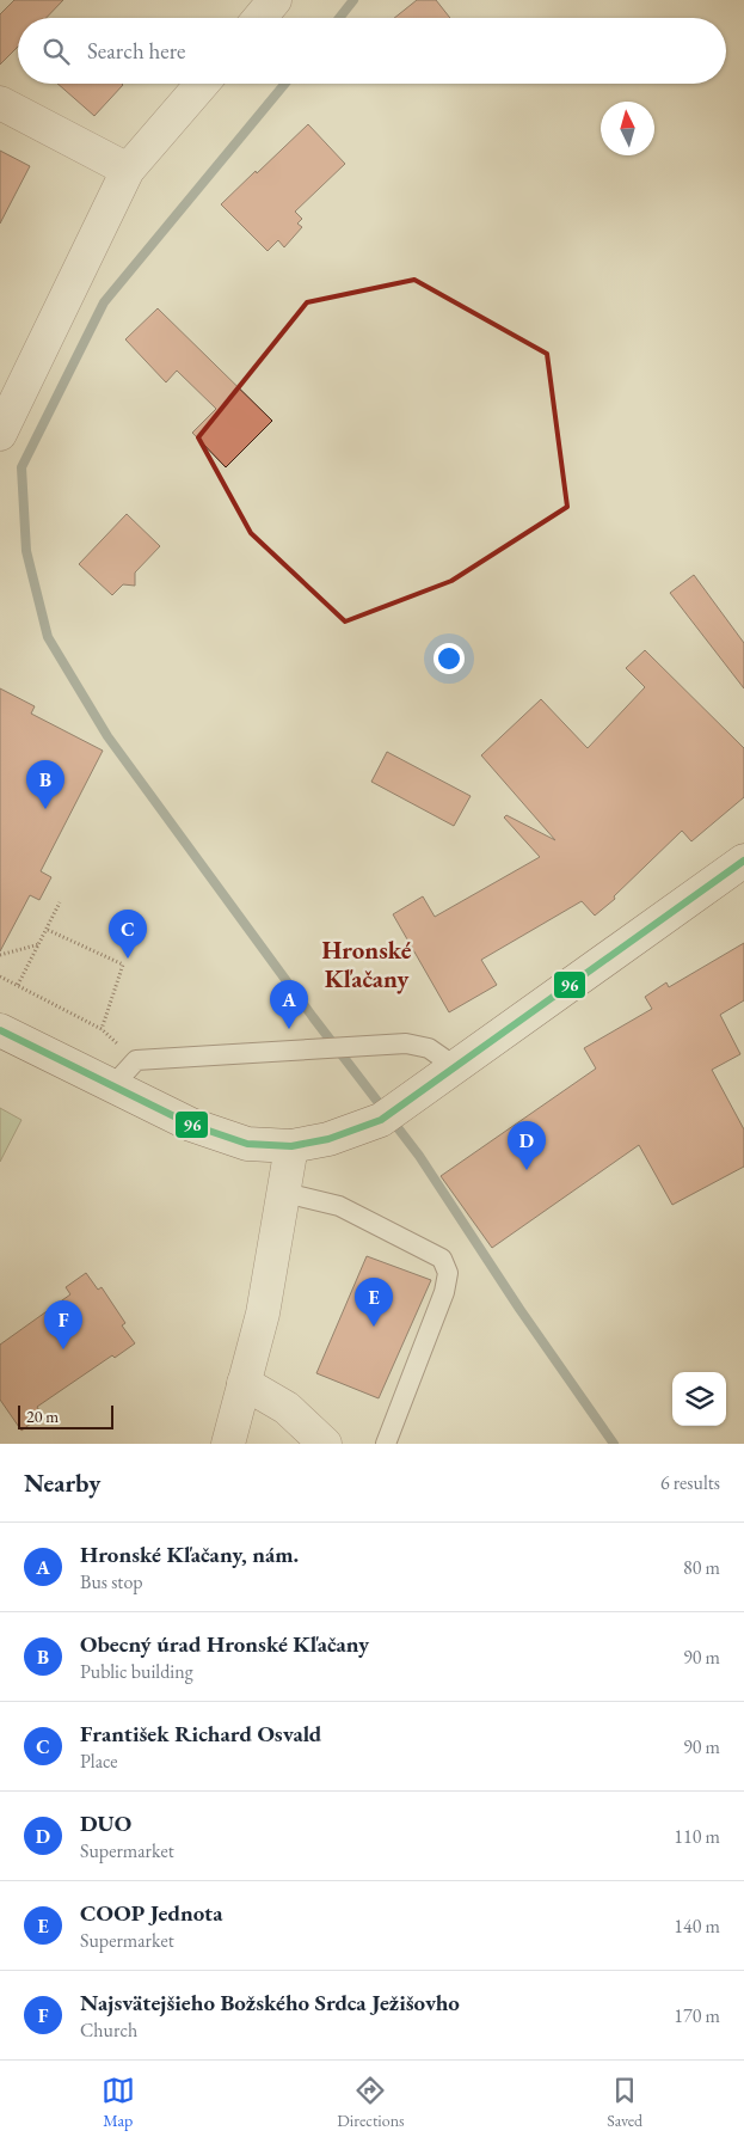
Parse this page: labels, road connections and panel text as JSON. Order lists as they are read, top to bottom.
{
  "districts": ["Hronské Kľačany"],
  "lines": ["transit line 96"],
  "scale_bar": "20 m",
  "north": "top",
  "page": {
    "search": "Search here",
    "pins": [
      "B",
      "C",
      "A",
      "D",
      "E",
      "F"
    ],
    "scale": "20 m",
    "heading": ["Nearby", "6 results"],
    "list": [
      {
        "mark": "A",
        "name": "Hronské Kľačany, nám.",
        "note": "Bus stop",
        "value": "80 m"
      },
      {
        "mark": "B",
        "name": "Obecný úrad Hronské Kľačany",
        "note": "Public building",
        "value": "90 m"
      },
      {
        "mark": "C",
        "name": "František Richard Osvald",
        "note": "Place",
        "value": "90 m"
      },
      {
        "mark": "D",
        "name": "DUO",
        "note": "Supermarket",
        "value": "110 m"
      },
      {
        "mark": "E",
        "name": "COOP Jednota",
        "note": "Supermarket",
        "value": "140 m"
      },
      {
        "mark": "F",
        "name": "Najsvätejšieho Božského Srdca Ježišovho",
        "note": "Church",
        "value": "170 m"
      }
    ],
    "nav": ["Map", "Directions", "Saved"]
  }
}
